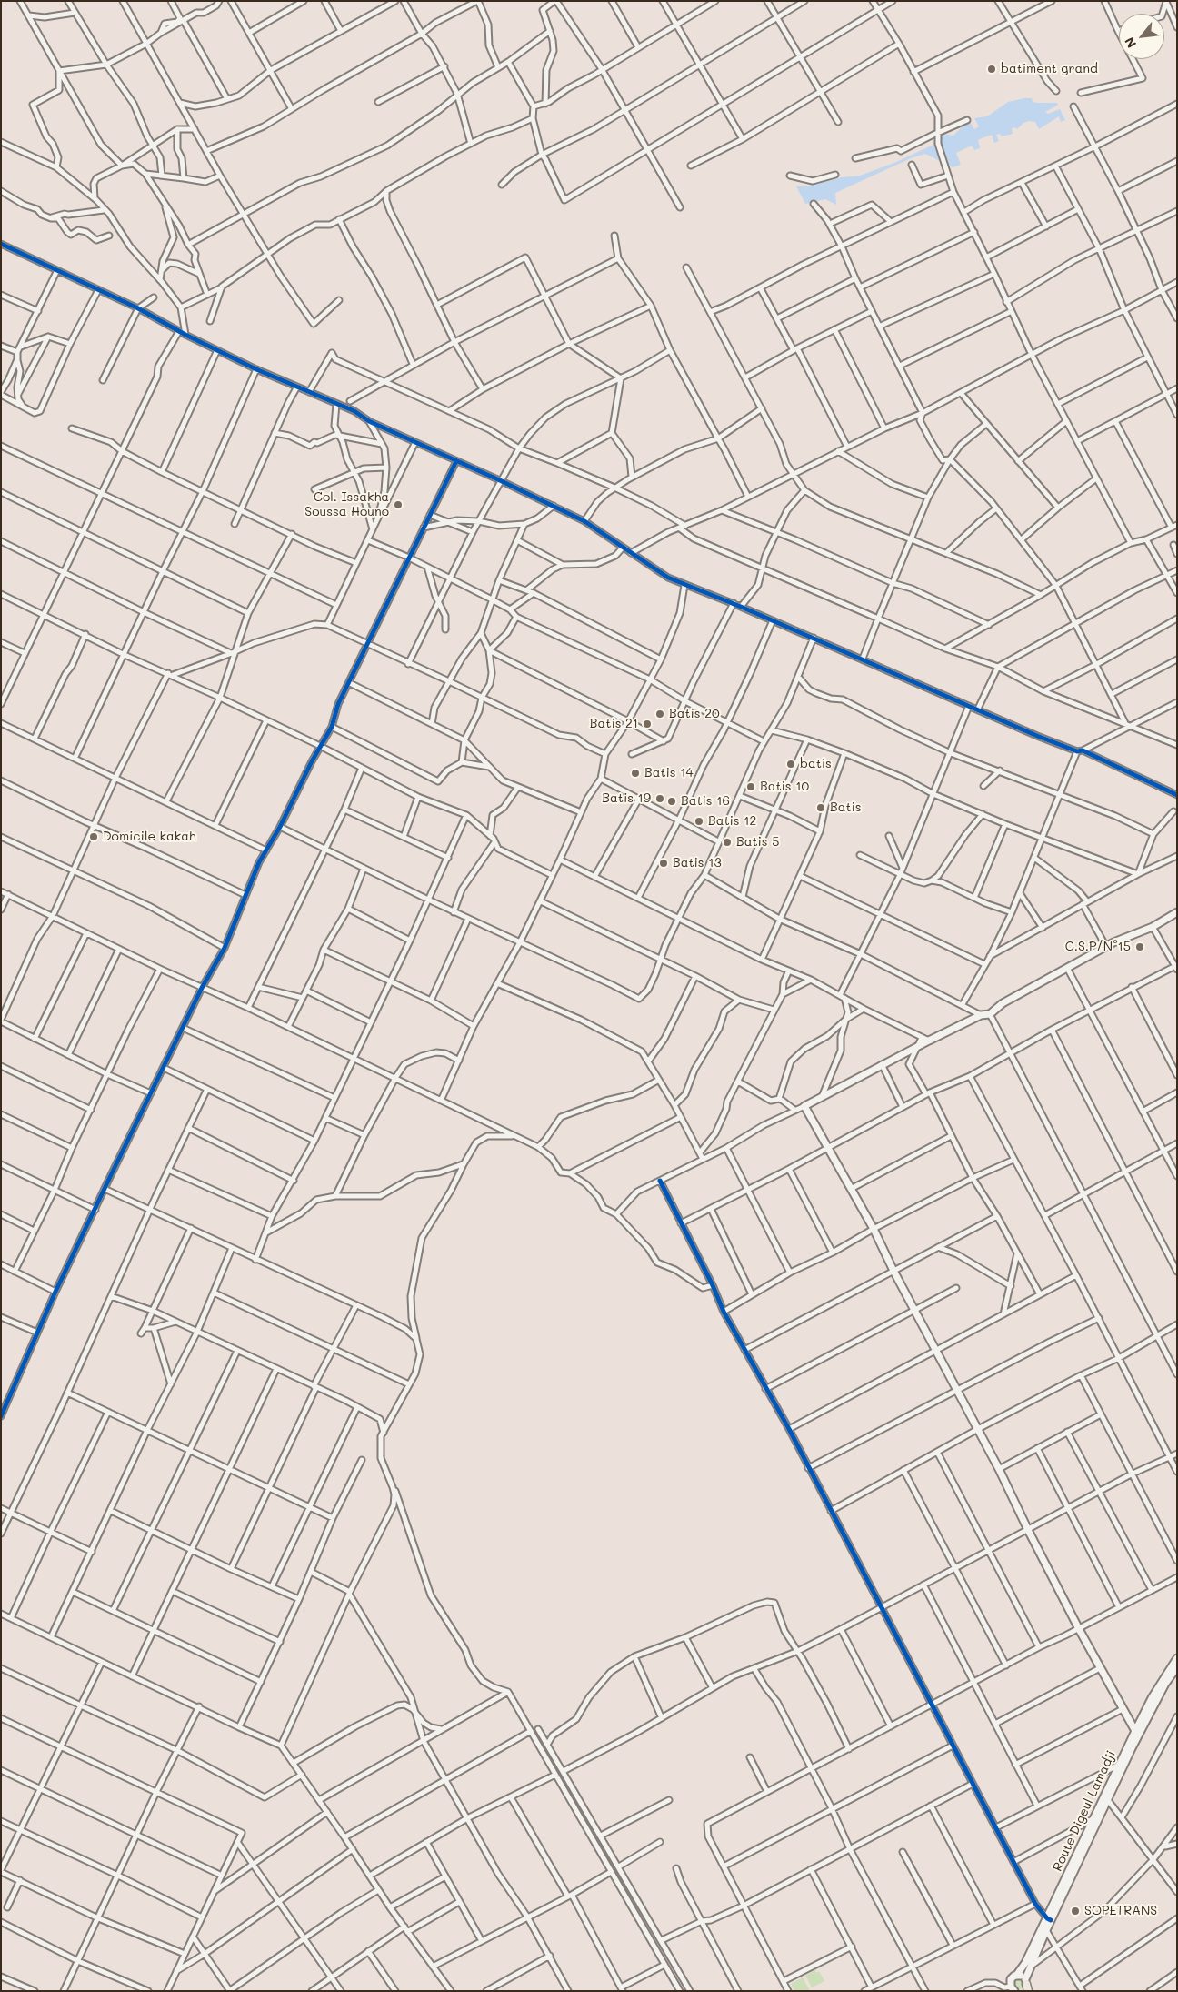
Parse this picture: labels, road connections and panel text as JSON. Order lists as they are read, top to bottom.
{
  "streets": {
    "street": ["Route Digeul Lamadji"]
  },
  "places": [
    "batiment grand",
    "Col. Issakha Soussa Houno",
    "Batis 20",
    "Batis 21",
    "batis",
    "Batis 14",
    "Batis 10",
    "Batis 19",
    "Batis 16",
    "Batis",
    "Batis 12",
    "Domicile kakah",
    "Batis 5",
    "Batis 13",
    "C.S.P/N°15",
    "SOPETRANS"
  ],
  "north": "bottom left"
}
